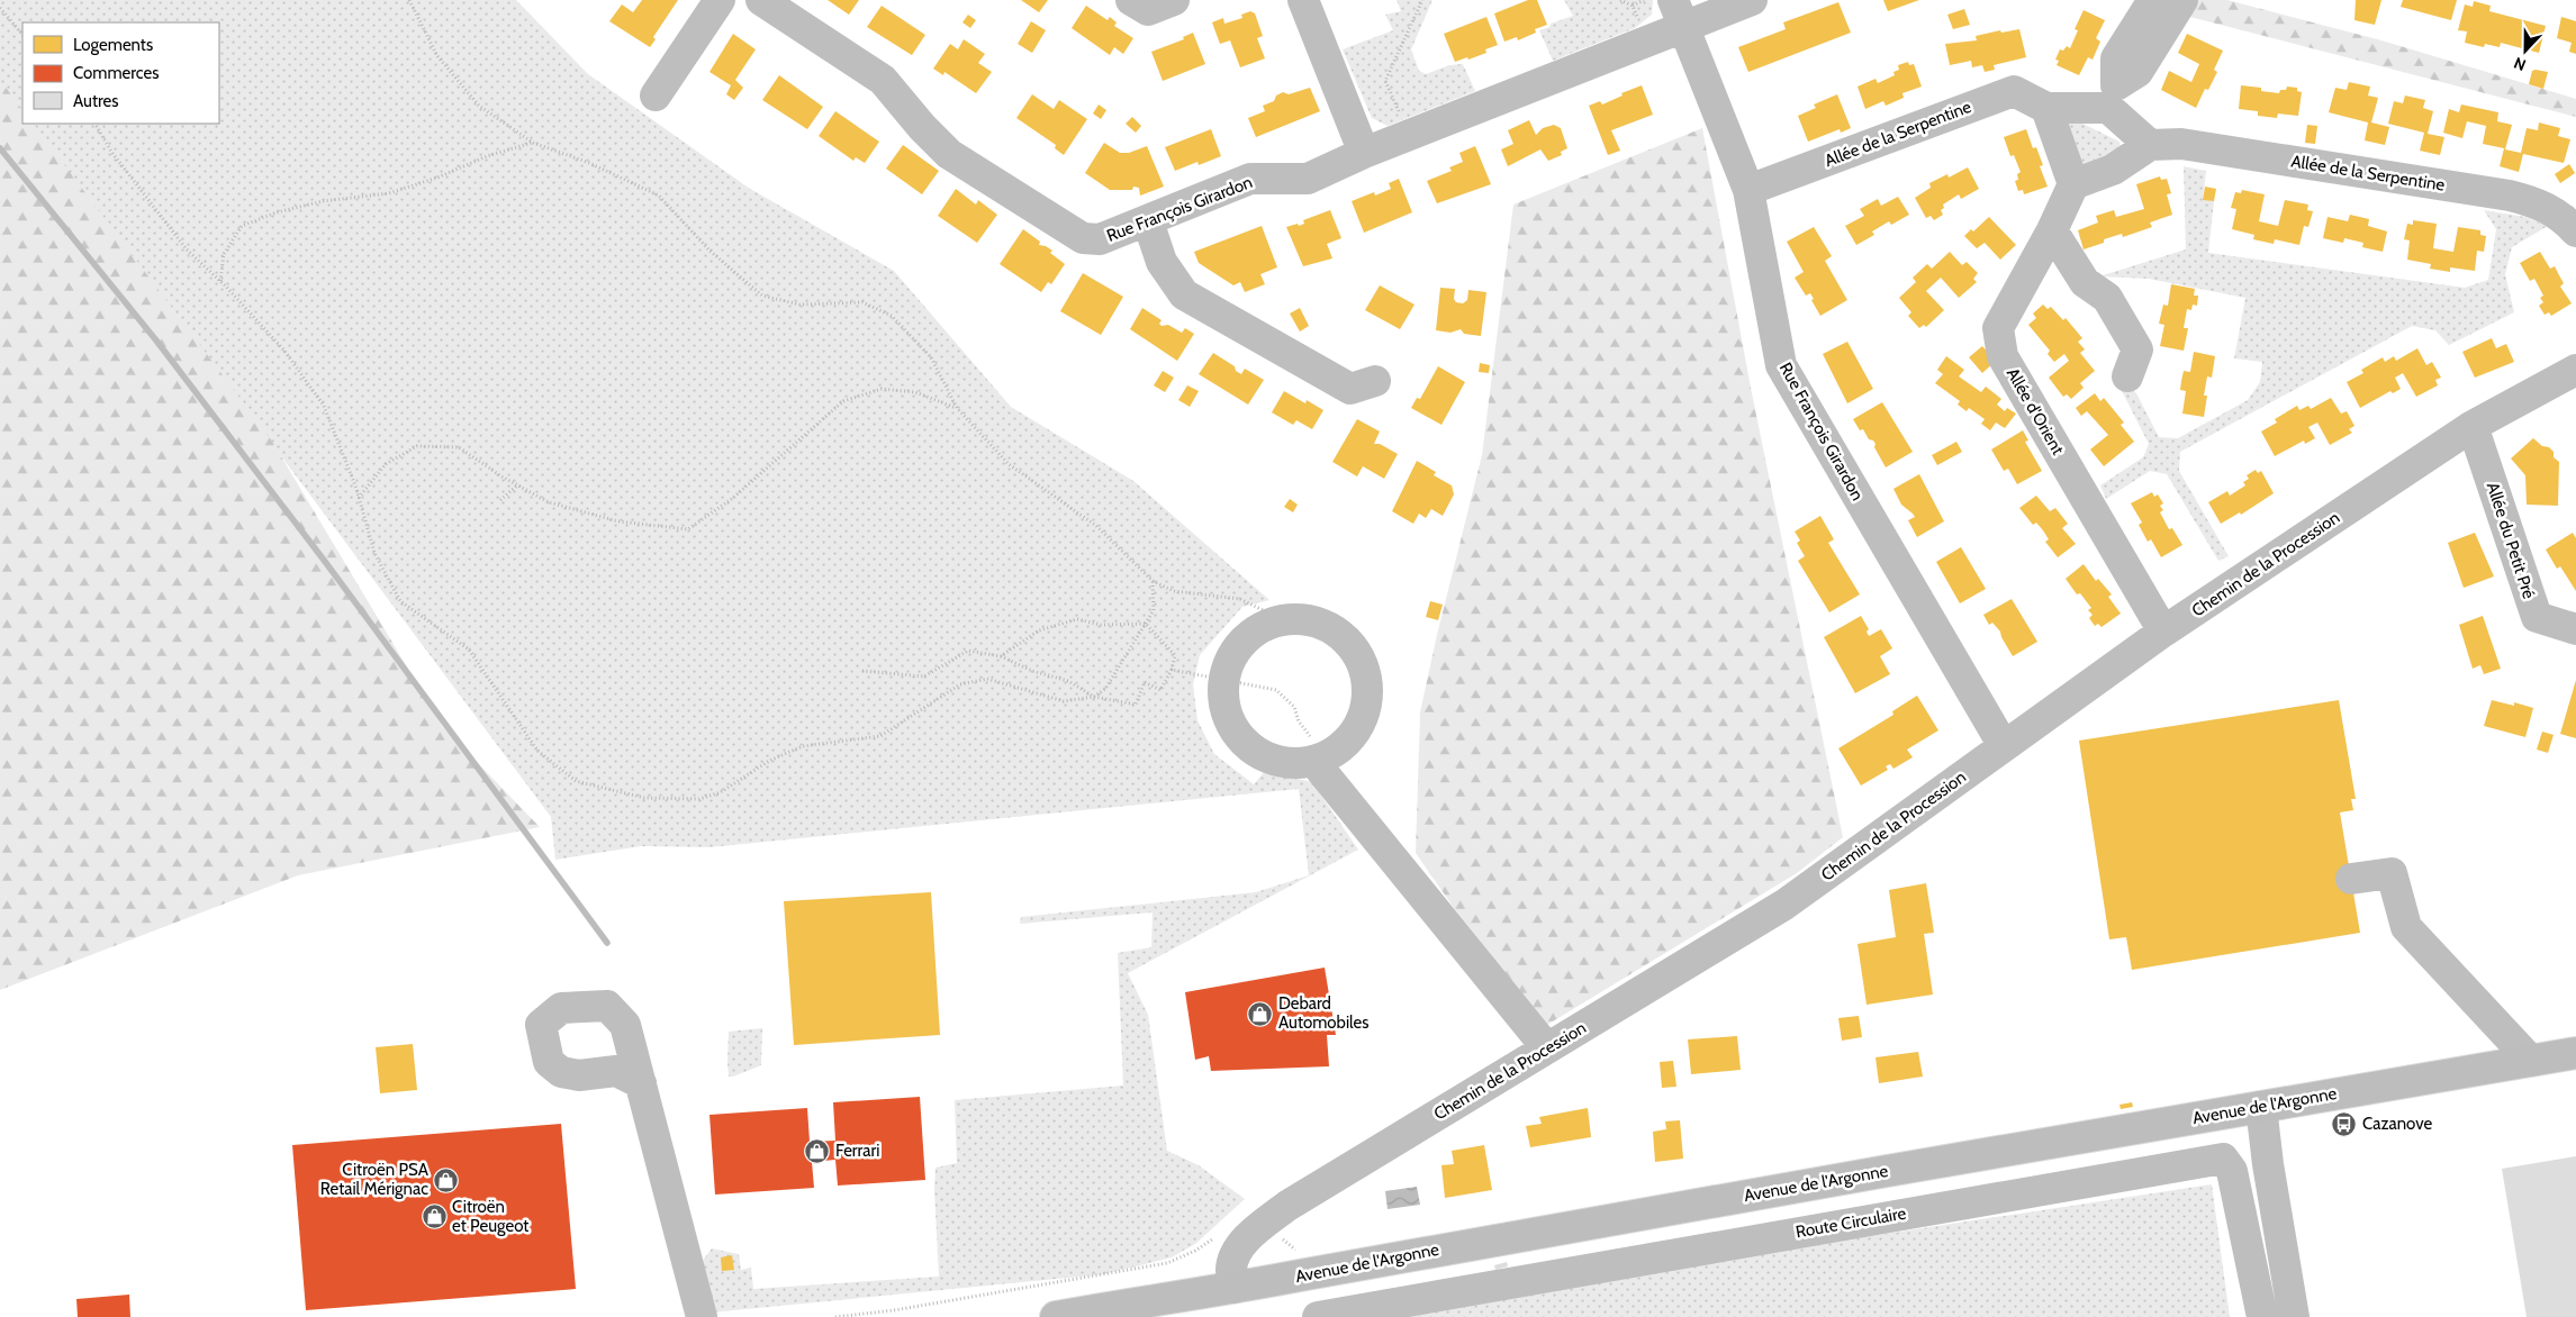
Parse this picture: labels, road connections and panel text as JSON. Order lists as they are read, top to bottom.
{
  "streets": {
    "main road": ["Avenue de l'Argonne"],
    "street": [
      "Allée de la Serpentine",
      "Rue François Girardon",
      "Allée d'Orient",
      "Allée du Petit Pré",
      "Chemin de la Procession",
      "Route Circulaire"
    ]
  },
  "crossings": [
    ["Allée de la Serpentine", "Rue François Girardon"],
    ["Rue François Girardon", "Chemin de la Procession"],
    ["Allée d'Orient", "Chemin de la Procession"],
    ["Allée du Petit Pré", "Chemin de la Procession"],
    ["Chemin de la Procession", "Avenue de l'Argonne"]
  ],
  "places": {
    "shop": [
      "Debard Automobiles",
      "Ferrari",
      "Citroën PSA Retail Mérignac",
      "Citroën et Peugeot"
    ],
    "bus stop": ["Cazanove"]
  },
  "legend": ["Logements", "Commerces", "Autres"],
  "north": "bottom"
}
